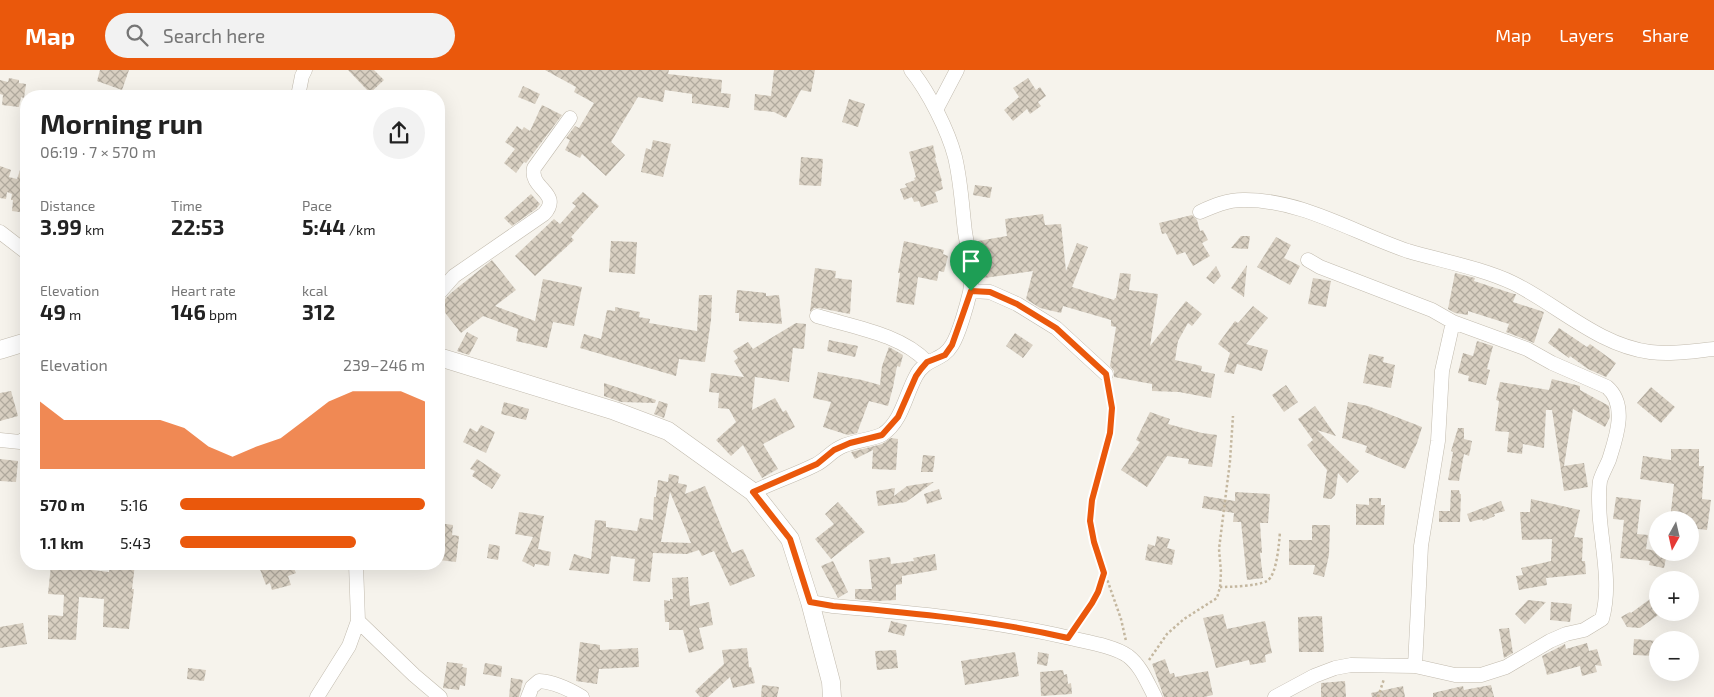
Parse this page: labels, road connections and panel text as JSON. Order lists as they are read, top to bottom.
{
  "north": "bottom",
  "page": {
    "header": "Map",
    "search": "Search here",
    "nav": ["Map", "Layers", "Share"],
    "heading": ["Morning run", "06:19 · 7 × 570 m"],
    "stats": [
      ["Distance", "3.99 km"],
      ["Time", "22:53"],
      ["Pace", "5:44 /km"],
      ["Elevation", "49 m"],
      ["Heart rate", "146 bpm"],
      ["kcal", "312"]
    ],
    "chart": ["Elevation", "239–246 m"],
    "list": [
      {
        "name": "570 m",
        "note": "5:16"
      },
      {
        "name": "1.1 km",
        "note": "5:43"
      }
    ],
    "map_buttons": ["+", "−"]
  }
}
